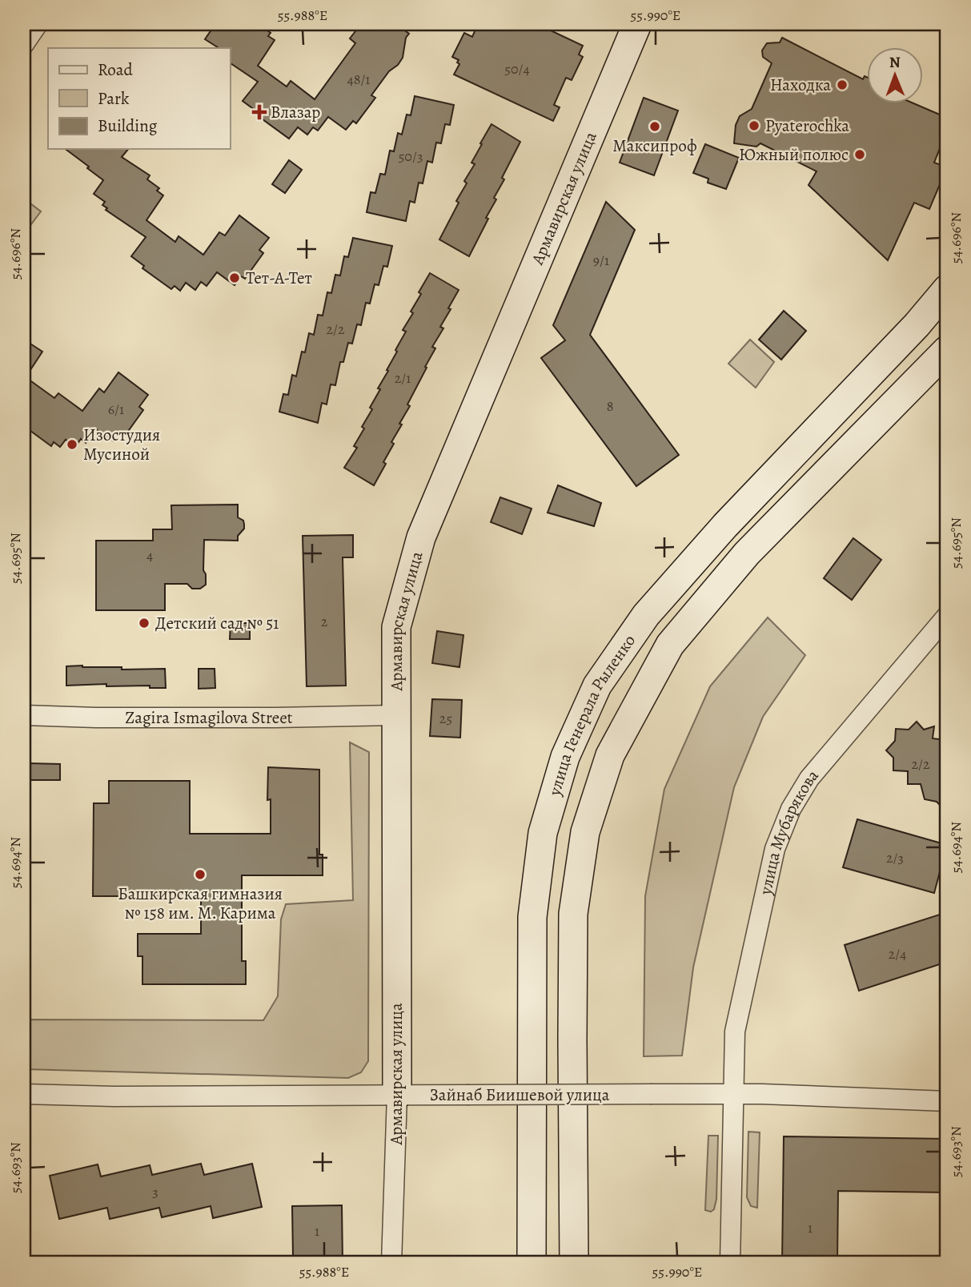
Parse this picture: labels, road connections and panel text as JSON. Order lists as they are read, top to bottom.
{
  "streets": {
    "main road": ["Армавирская улица", "улица Генерала Рыленко"],
    "street": ["Zagira Ismagilova Street", "улица Мубарякова", "Зайнаб Биишевой улица"]
  },
  "crossings": [
    ["Армавирская улица", "Zagira Ismagilova Street"],
    ["Армавирская улица", "Зайнаб Биишевой улица"],
    ["улица Мубарякова", "Зайнаб Биишевой улица"]
  ],
  "places": {
    "other": [
      "Находка",
      "Pyaterochka",
      "Максипроф",
      "Южный полюс",
      "Тет-А-Тет",
      "Изостудия Мусиной",
      "Детский сад № 51",
      "Башкирская гимназия № 158 им. М. Карима"
    ],
    "health": ["Влазар"]
  },
  "house_numbers": [
    "50/4",
    "48/1",
    "50/3",
    "9/1",
    "2/2",
    "2/1",
    "8",
    "6/1",
    "4",
    "2",
    "25",
    "2/2",
    "2/3",
    "2/4",
    "3",
    "1",
    "1"
  ],
  "legend": ["Road", "Park", "Building"],
  "north": "top",
  "coordinates": [
    "55.988°E",
    "55.990°E",
    "54.696°N",
    "54.695°N",
    "54.694°N",
    "54.693°N"
  ]
}
